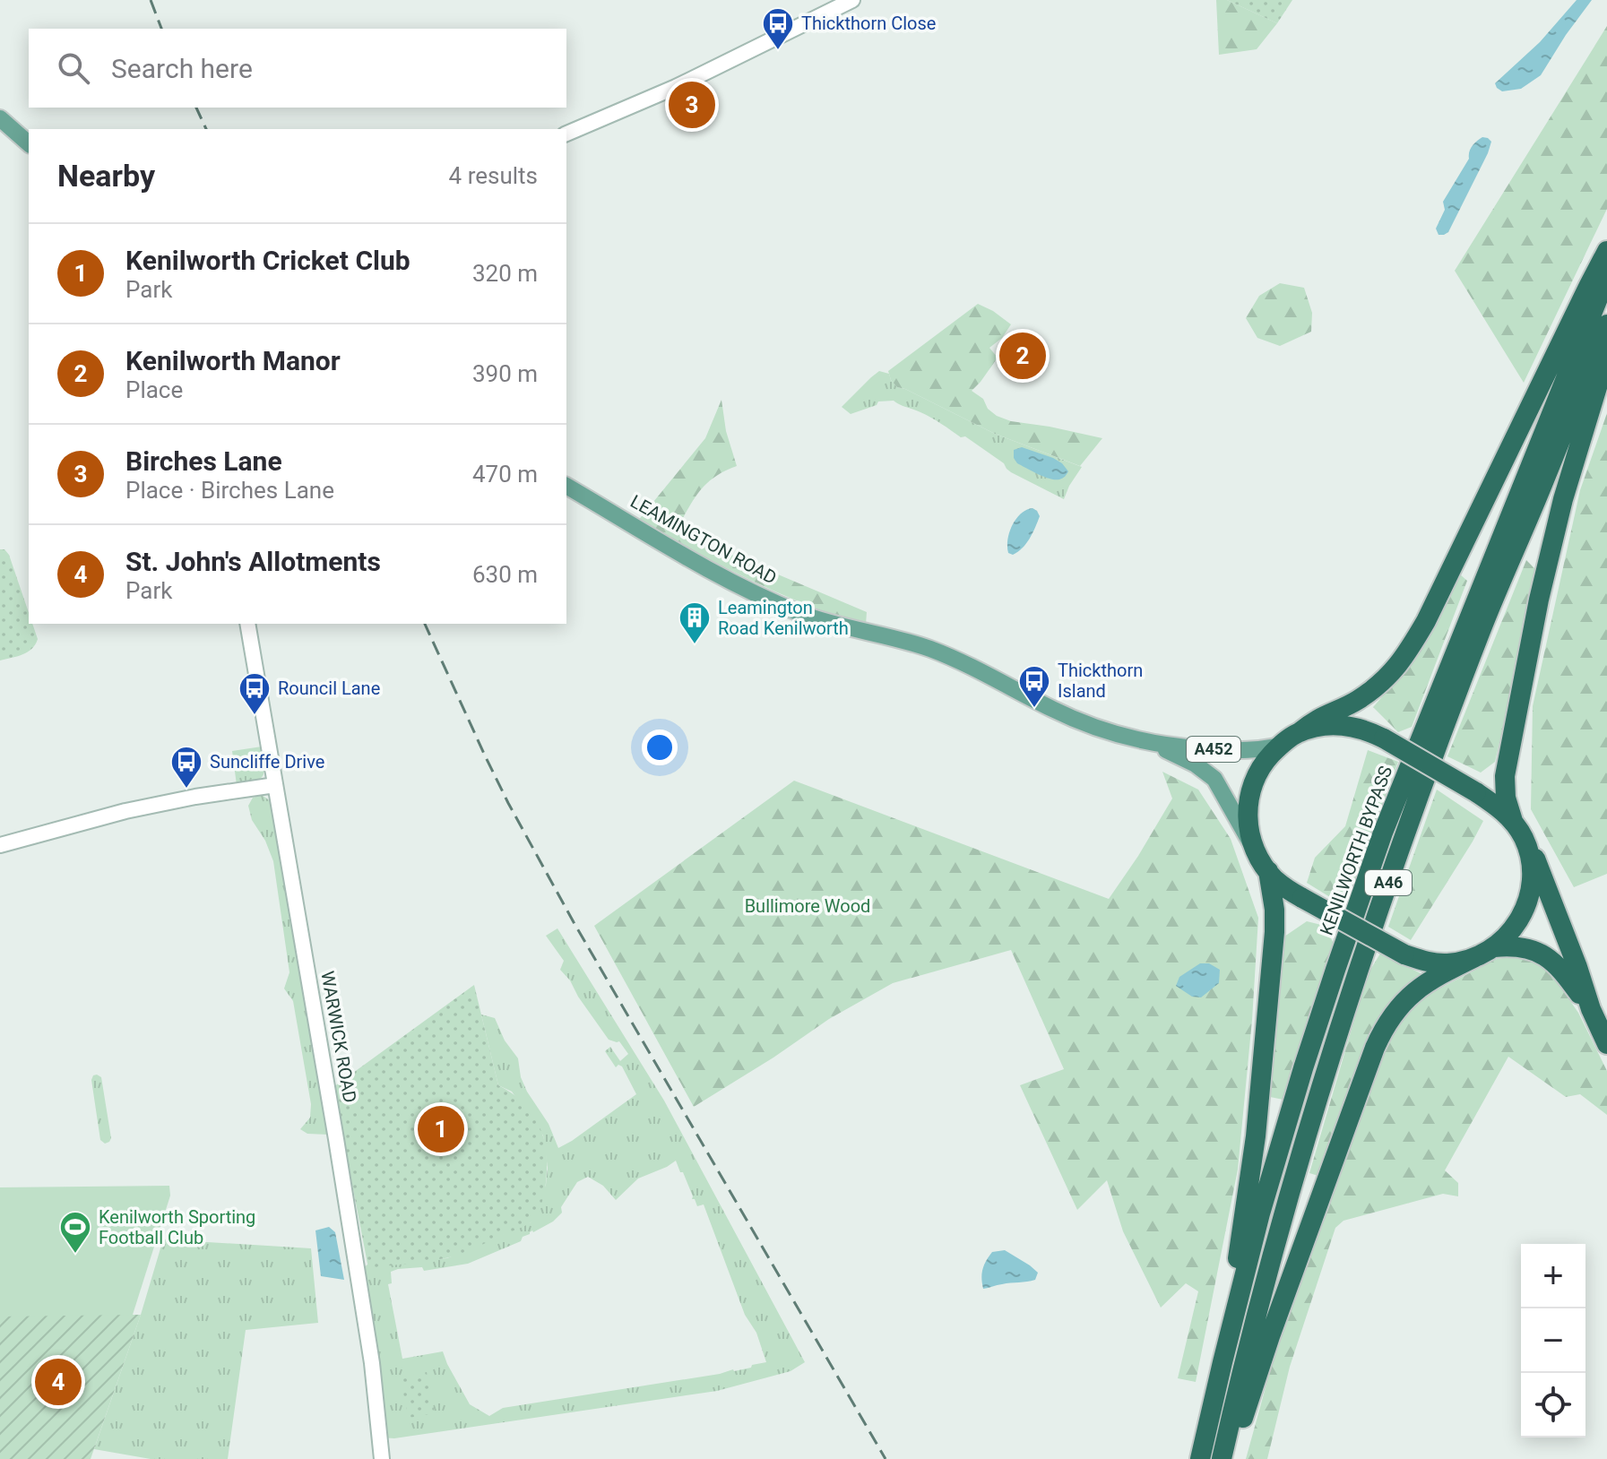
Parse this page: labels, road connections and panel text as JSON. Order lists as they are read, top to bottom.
{
  "streets": {
    "highway": ["KENILWORTH BYPASS", "A46"],
    "main road": ["LEAMINGTON ROAD", "A452"],
    "street": ["WARWICK ROAD"]
  },
  "parks": ["Bullimore Wood"],
  "places": {
    "bus stop": [
      "Thickthorn Close",
      "Thickthorn Island",
      "Rouncil Lane",
      "Suncliffe Drive"
    ],
    "building": ["Leamington Road Kenilworth"],
    "sports": ["Kenilworth Sporting Football Club"]
  },
  "page": {
    "search": "Search here",
    "pins": [
      "3",
      "2",
      "1",
      "4"
    ],
    "heading": ["Nearby", "4 results"],
    "list": [
      {
        "mark": "1",
        "name": "Kenilworth Cricket Club",
        "note": "Park",
        "value": "320 m"
      },
      {
        "mark": "2",
        "name": "Kenilworth Manor",
        "note": "Place",
        "value": "390 m"
      },
      {
        "mark": "3",
        "name": "Birches Lane",
        "note": "Place · Birches Lane",
        "value": "470 m"
      },
      {
        "mark": "4",
        "name": "St. John's Allotments",
        "note": "Park",
        "value": "630 m"
      }
    ],
    "map_buttons": ["+", "−"]
  }
}
